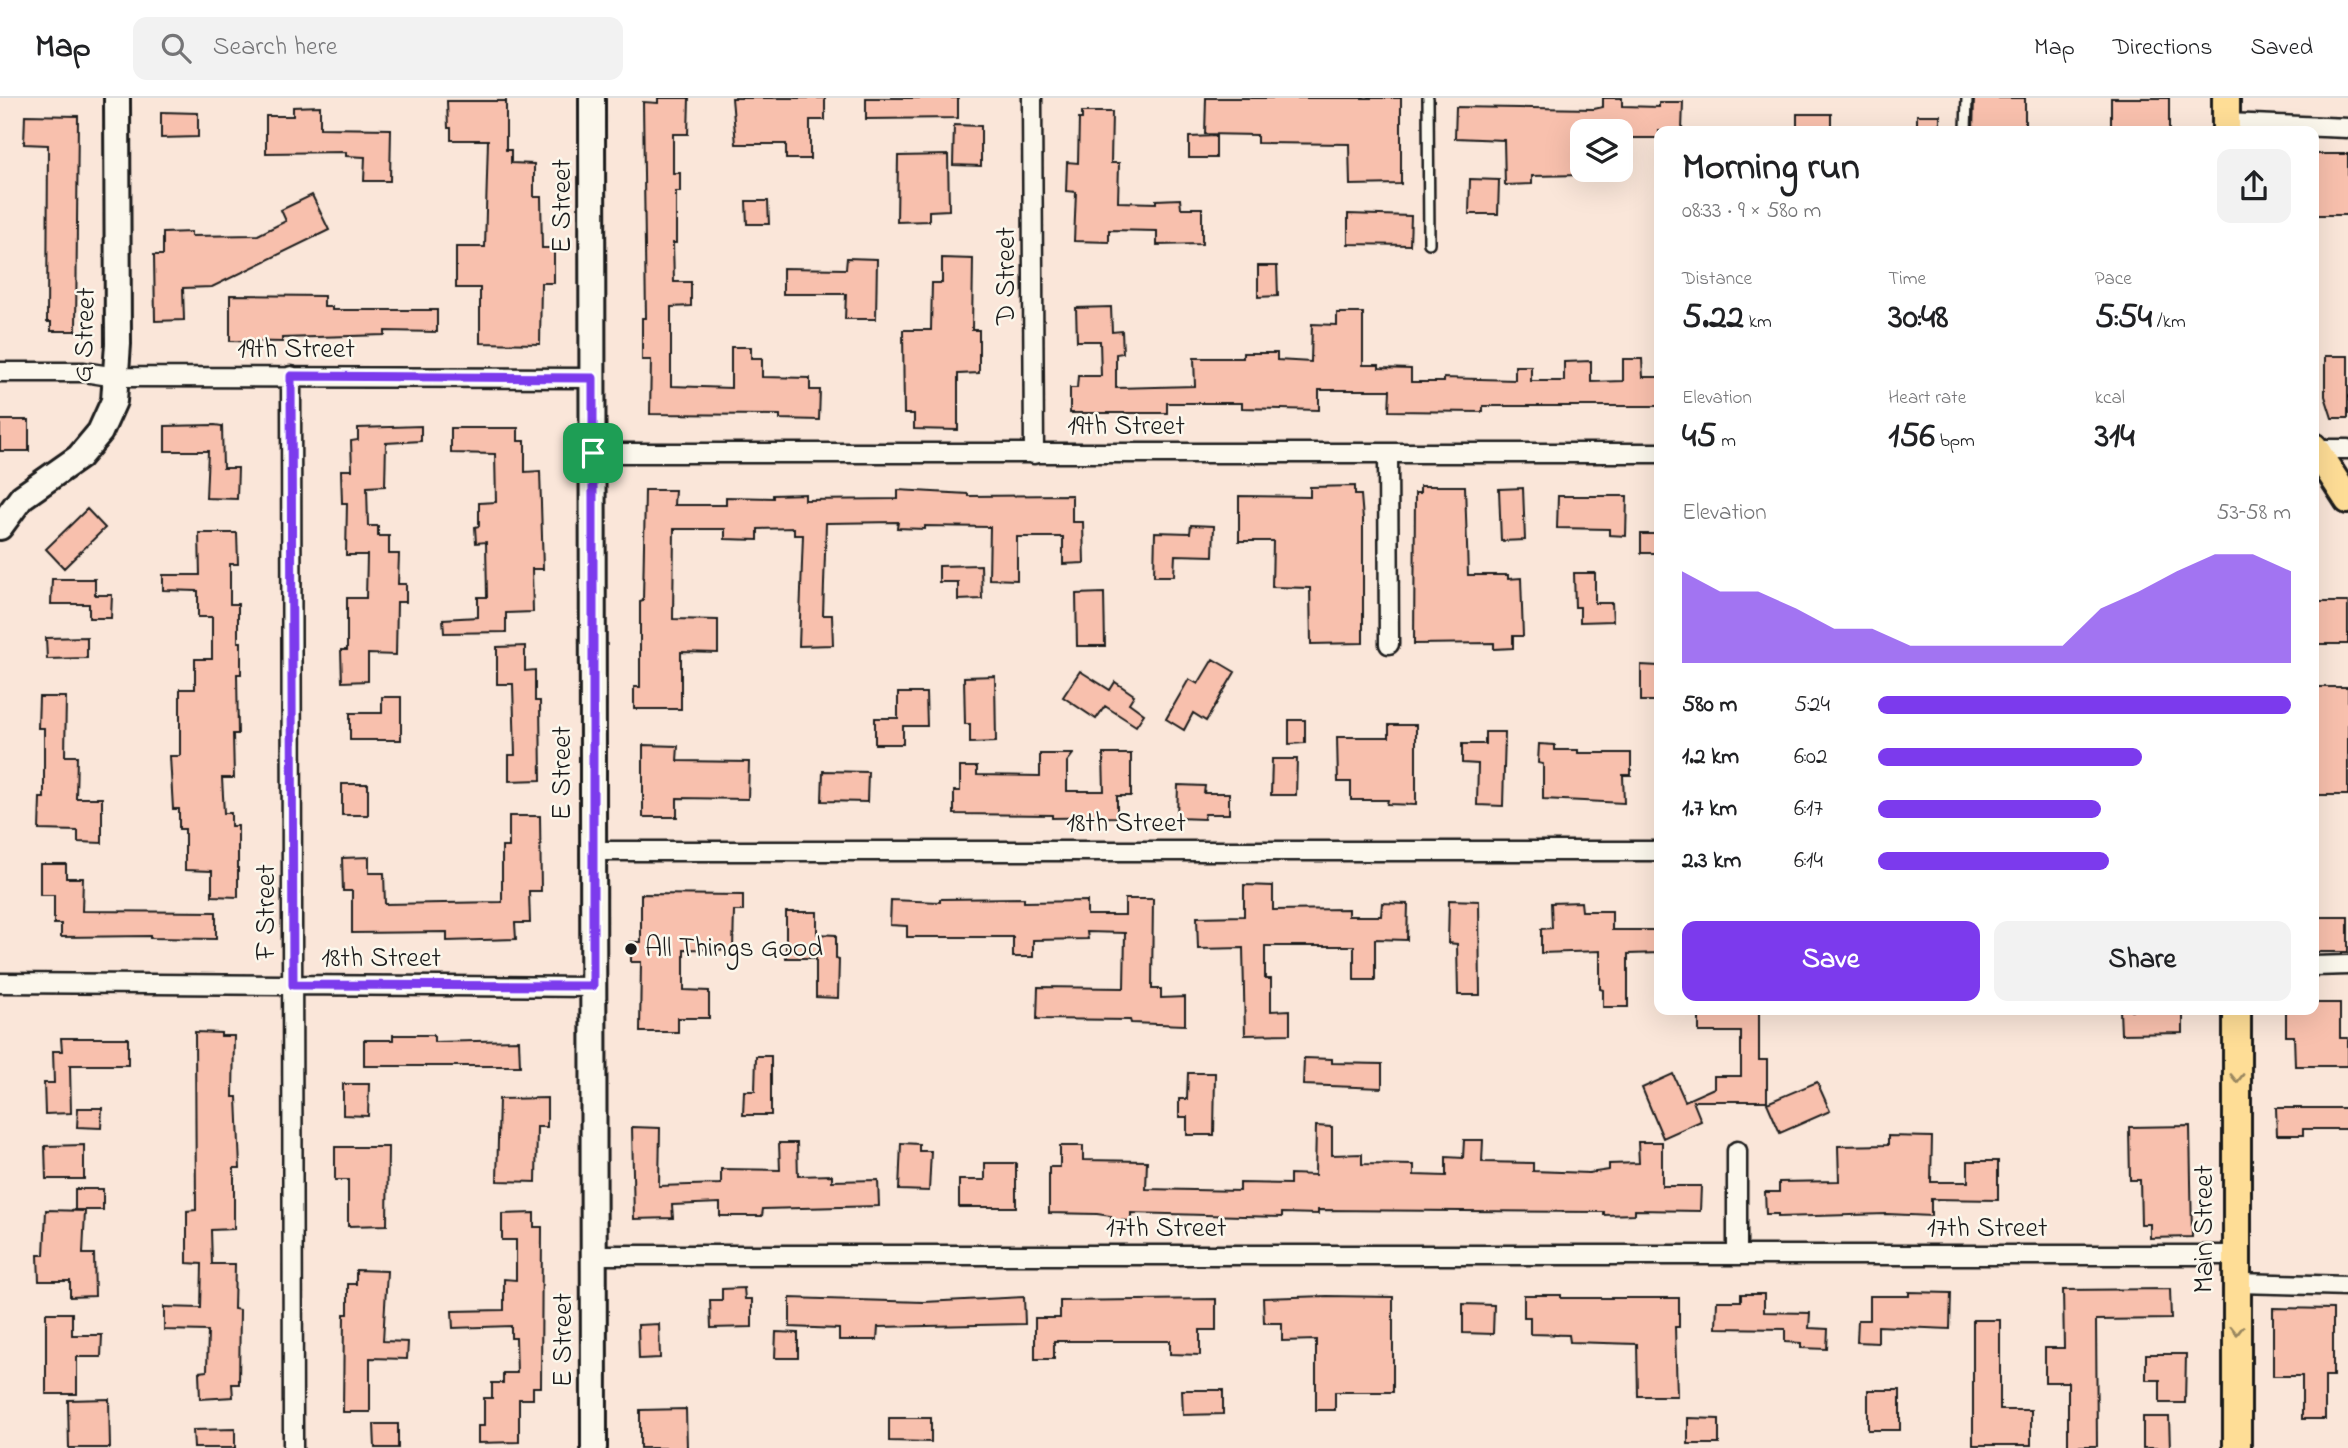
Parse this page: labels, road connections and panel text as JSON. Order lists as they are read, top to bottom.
{
  "streets": {
    "main road": ["Main Street"],
    "street": [
      "E Street",
      "D Street",
      "G Street",
      "19th Street",
      "18th Street",
      "F Street",
      "17th Street"
    ]
  },
  "crossings": [
    ["E Street", "19th Street"],
    ["E Street", "18th Street"],
    ["E Street", "17th Street"],
    ["D Street", "19th Street"],
    ["G Street", "19th Street"],
    ["19th Street", "F Street"],
    ["18th Street", "F Street"],
    ["17th Street", "Main Street"]
  ],
  "one_way": ["Main Street"],
  "places": ["All Things Good"],
  "page": {
    "header": "Map",
    "search": "Search here",
    "nav": ["Map", "Directions", "Saved"],
    "heading": ["Morning run", "08:33 · 9 × 580 m"],
    "stats": [
      ["Distance", "5.22 km"],
      ["Time", "30:48"],
      ["Pace", "5:54 /km"],
      ["Elevation", "45 m"],
      ["Heart rate", "156 bpm"],
      ["kcal", "314"]
    ],
    "chart": ["Elevation", "53–58 m"],
    "list": [
      {
        "name": "580 m",
        "note": "5:24"
      },
      {
        "name": "1.2 km",
        "note": "6:02"
      },
      {
        "name": "1.7 km",
        "note": "6:17"
      },
      {
        "name": "2.3 km",
        "note": "6:14"
      }
    ],
    "buttons": ["Save", "Share"]
  }
}
